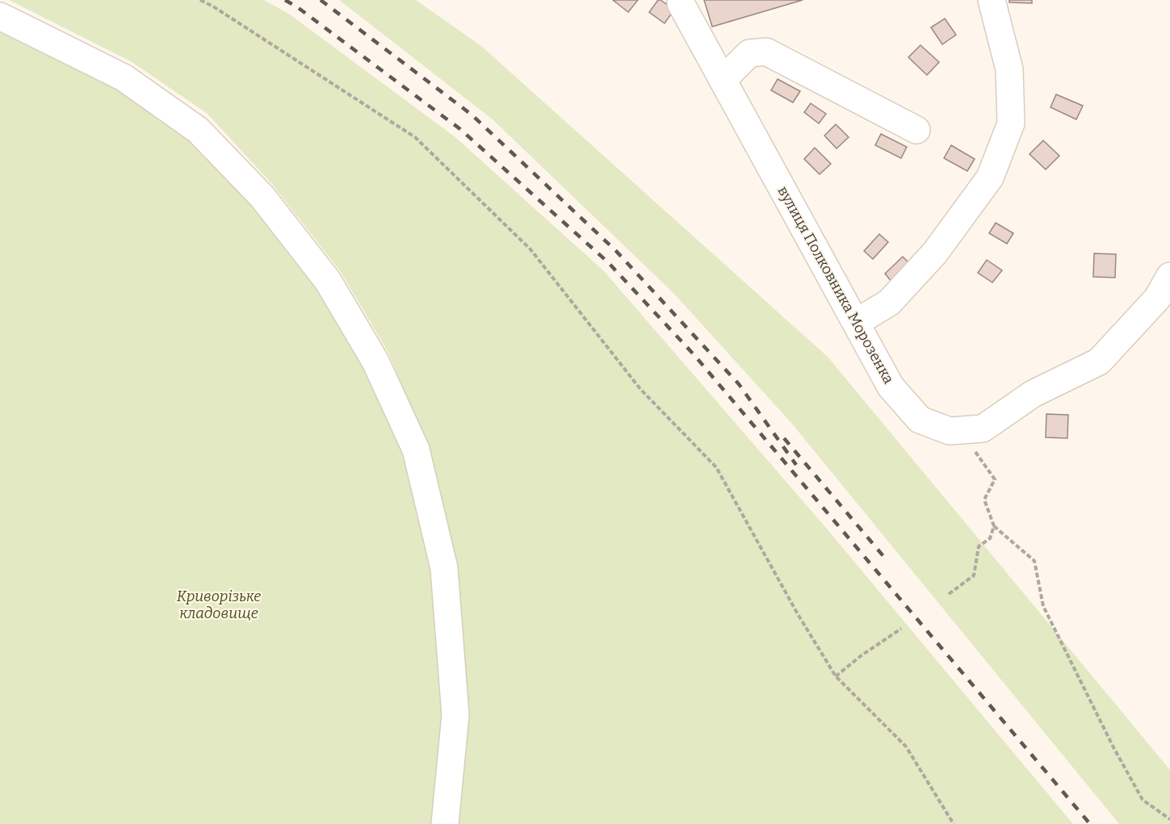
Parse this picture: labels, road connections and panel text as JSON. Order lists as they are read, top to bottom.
{
  "streets": {
    "street": ["вулиця Полковника Морозенка"]
  },
  "parks": ["Криворізьке кладовище"]
}
